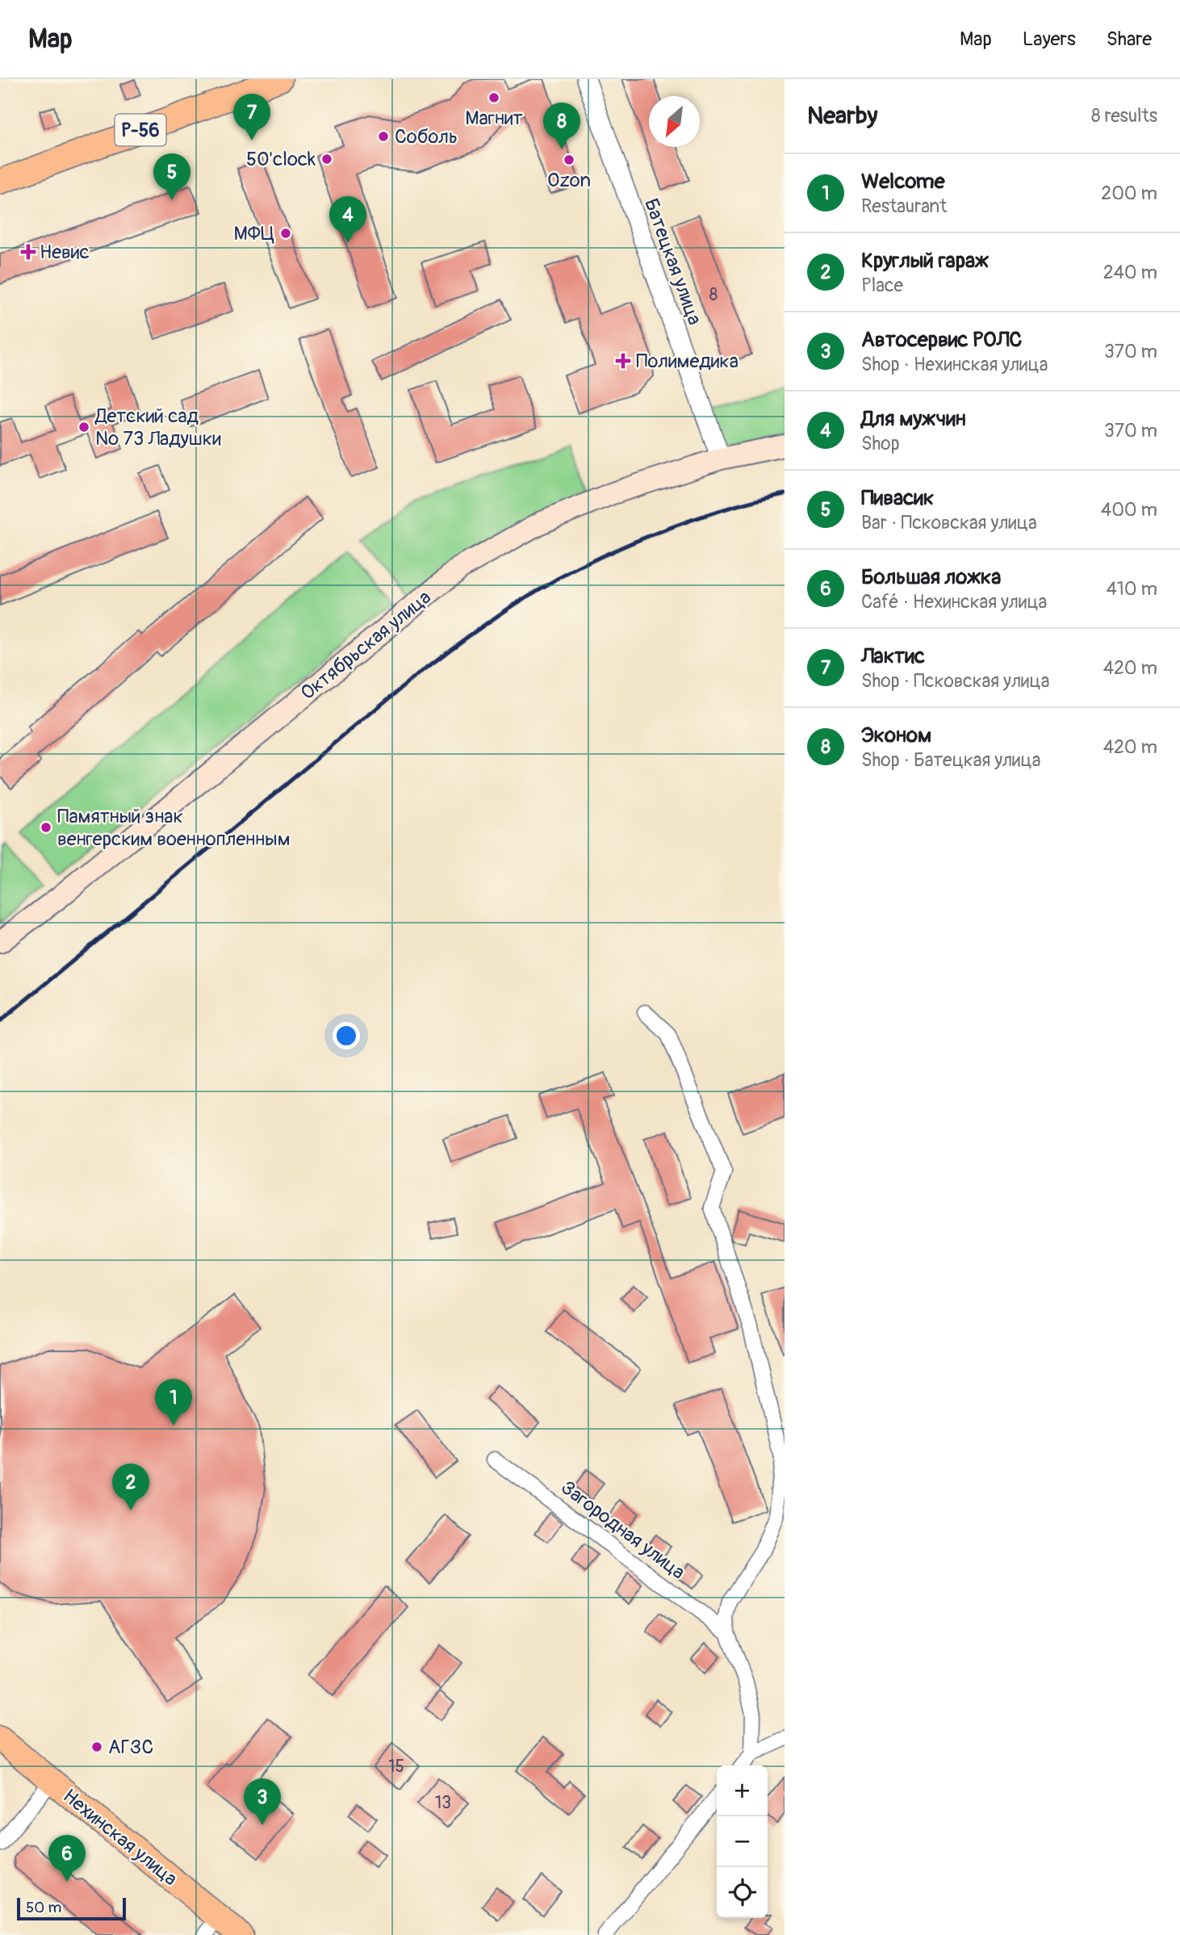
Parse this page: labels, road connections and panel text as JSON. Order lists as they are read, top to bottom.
{
  "streets": {
    "main road": ["Р-56", "Октябрьская улица", "Нехинская улица"],
    "street": ["Батецкая улица", "Загородная улица"]
  },
  "crossings": [
    ["Батецкая улица", "Октябрьская улица"]
  ],
  "places": {
    "other": [
      "Магнит",
      "Соболь",
      "5O'clock",
      "Ozon",
      "МФЦ",
      "Детский сад № 73 Ладушки",
      "Памятный знак венгерским военнопленным",
      "АГЗС"
    ],
    "health": ["Невис", "Полимедика"]
  },
  "house_numbers": ["8", "15", "13"],
  "scale_bar": "50 m",
  "north": "bottom left",
  "page": {
    "header": "Map",
    "nav": ["Map", "Layers", "Share"],
    "heading": ["Nearby", "8 results"],
    "pins": [
      "7",
      "8",
      "5",
      "4",
      "1",
      "2",
      "3",
      "6"
    ],
    "list": [
      {
        "mark": "1",
        "name": "Welcome",
        "note": "Restaurant",
        "value": "200 m"
      },
      {
        "mark": "2",
        "name": "Круглый гараж",
        "note": "Place",
        "value": "240 m"
      },
      {
        "mark": "3",
        "name": "Автосервис РОЛС",
        "note": "Shop · Нехинская улица",
        "value": "370 m"
      },
      {
        "mark": "4",
        "name": "Для мужчин",
        "note": "Shop",
        "value": "370 m"
      },
      {
        "mark": "5",
        "name": "Пивасик",
        "note": "Bar · Псковская улица",
        "value": "400 m"
      },
      {
        "mark": "6",
        "name": "Большая ложка",
        "note": "Café · Нехинская улица",
        "value": "410 m"
      },
      {
        "mark": "7",
        "name": "Лактис",
        "note": "Shop · Псковская улица",
        "value": "420 m"
      },
      {
        "mark": "8",
        "name": "Эконом",
        "note": "Shop · Батецкая улица",
        "value": "420 m"
      }
    ],
    "map_buttons": ["+", "−"],
    "scale": "50 m"
  }
}
